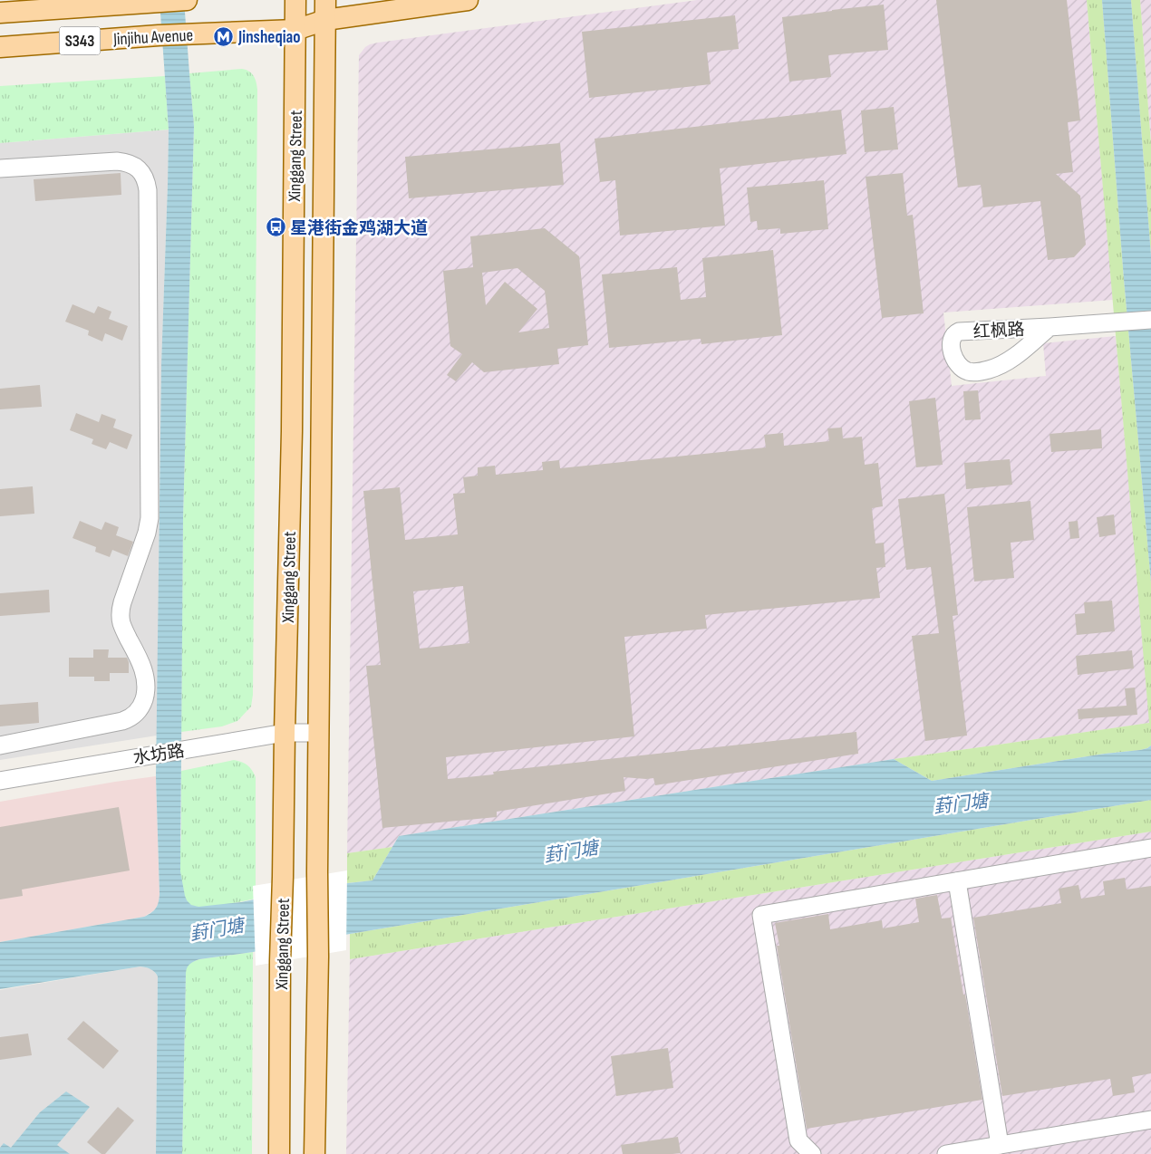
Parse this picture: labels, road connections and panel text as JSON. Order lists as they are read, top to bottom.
{
  "streets": {
    "main road": ["Jinjihu Avenue", "S343", "Xinggang Street"],
    "street": ["红枫路", "水坊路"]
  },
  "crossings": [
    ["Jinjihu Avenue", "Xinggang Street"],
    ["Xinggang Street", "水坊路"]
  ],
  "water": ["葑门塘"],
  "places": {
    "metro station": ["Jinsheqiao"],
    "bus stop": ["星港街金鸡湖大道"]
  }
}
